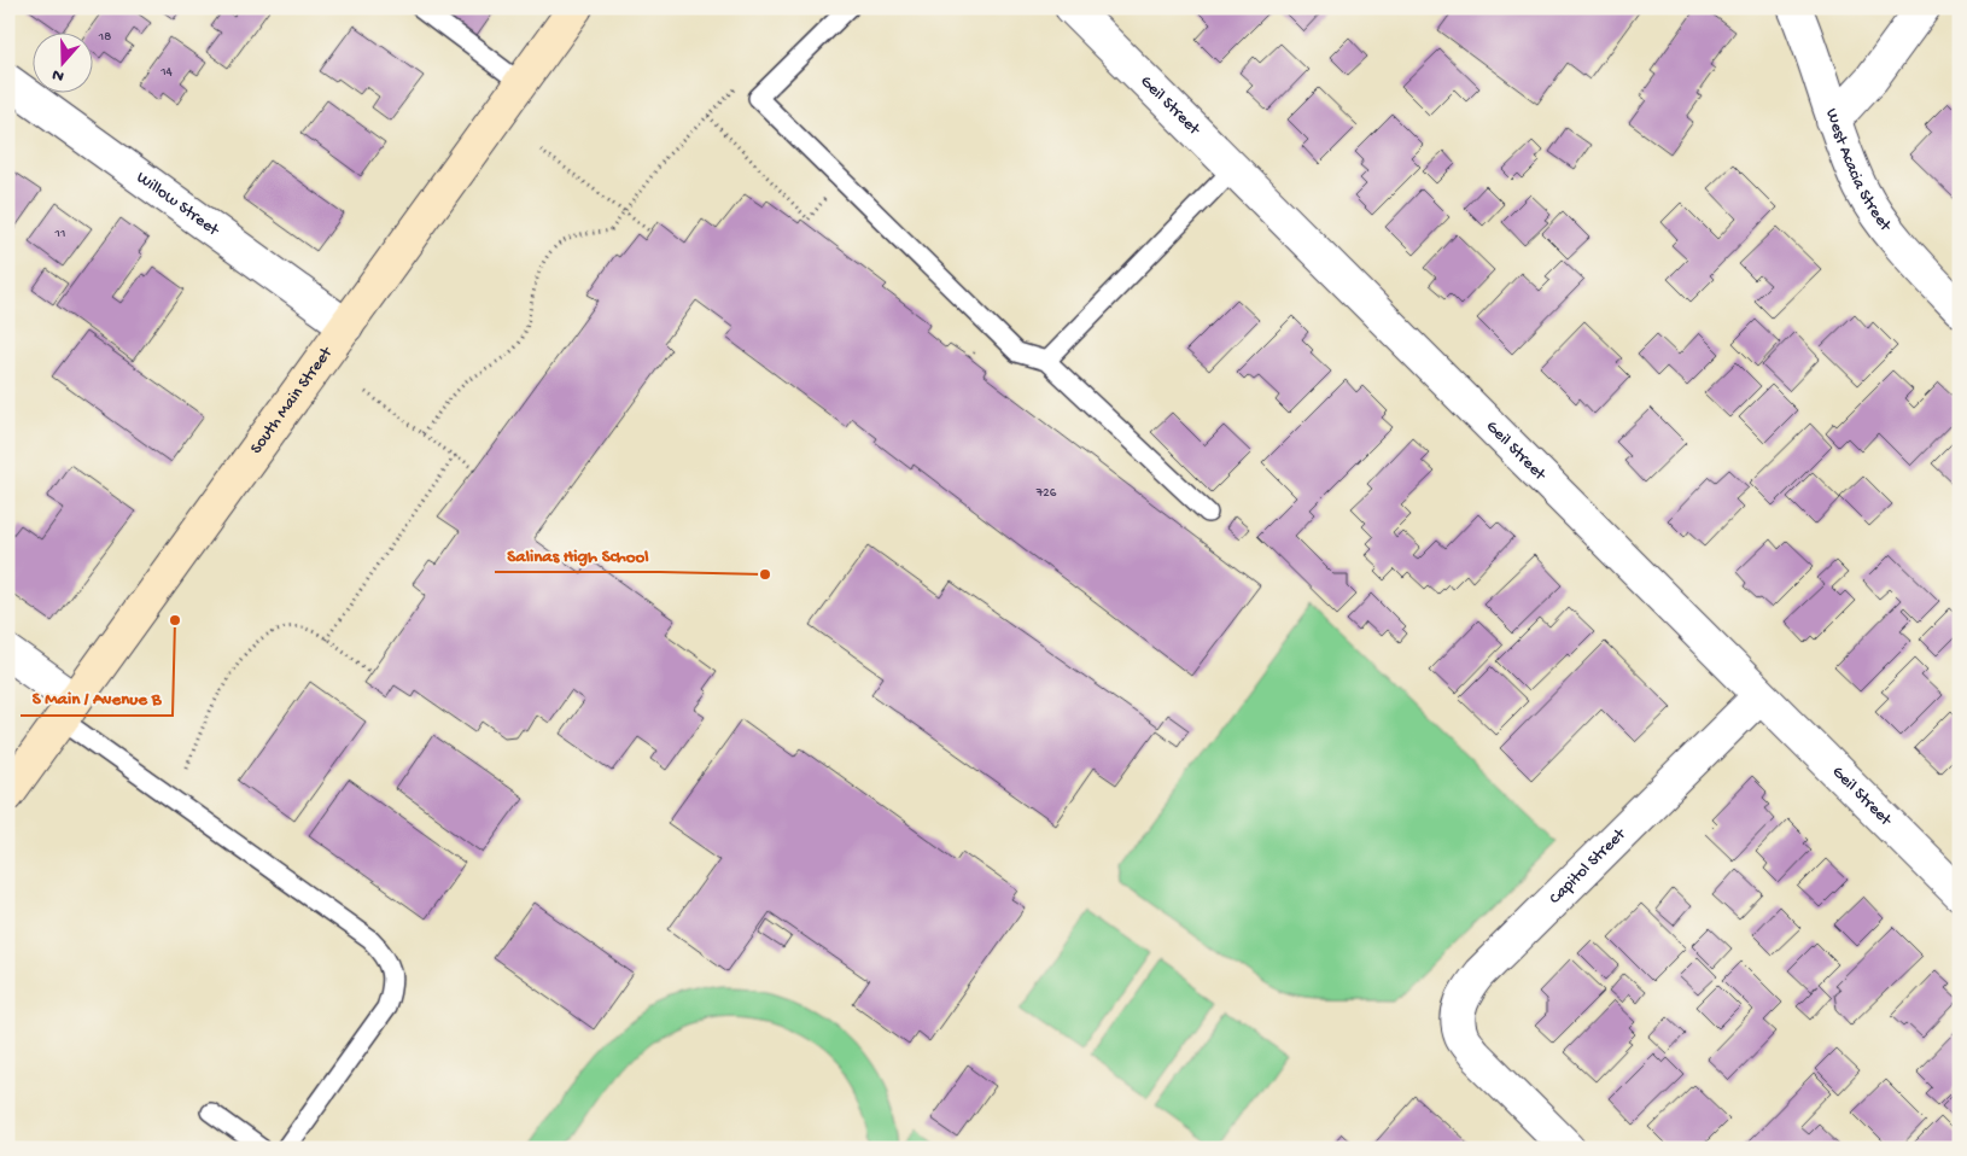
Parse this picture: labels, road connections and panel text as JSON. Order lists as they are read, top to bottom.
{
  "streets": {
    "main road": ["South Main Street"],
    "street": [
      "Geil Street",
      "West Acacia Street",
      "Willow Street",
      "Capitol Street"
    ]
  },
  "crossings": [
    ["Geil Street", "Capitol Street"],
    ["Willow Street", "South Main Street"]
  ],
  "places": ["Salinas High School", "S Main / Avenue B"],
  "house_numbers": [
    "18",
    "14",
    "11",
    "726"
  ],
  "north": "bottom"
}
